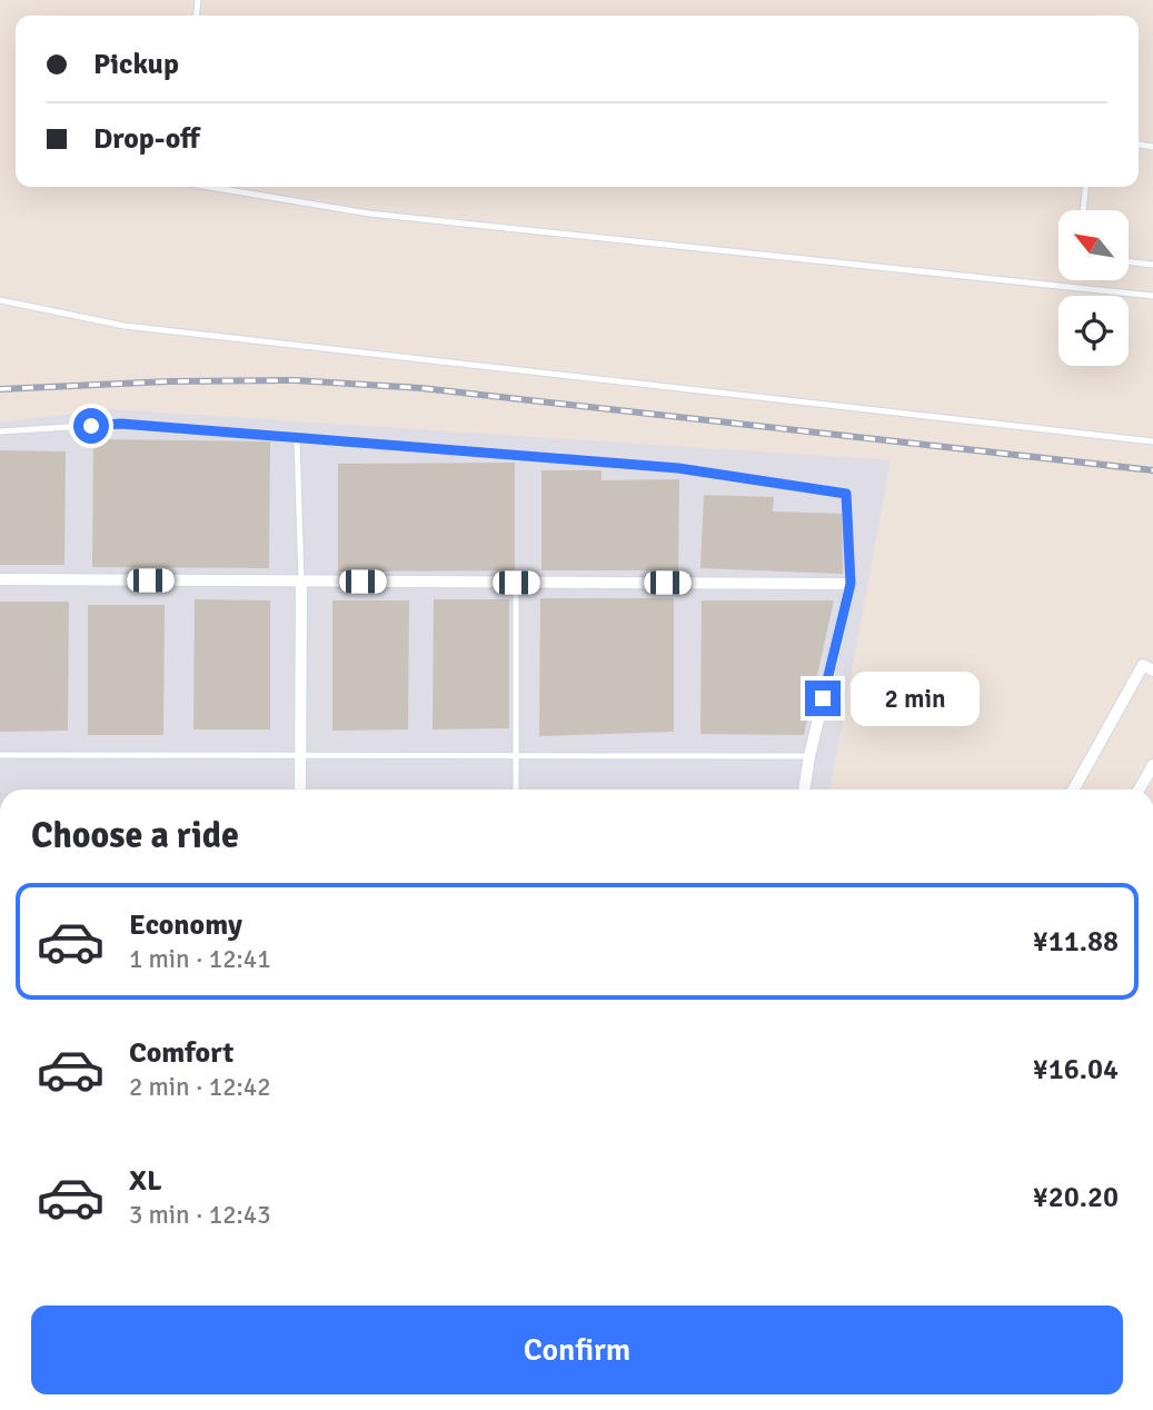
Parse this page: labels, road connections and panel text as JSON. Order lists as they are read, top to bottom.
{
  "north": "top left",
  "page": {
    "banner": ["Pickup", "Drop-off"],
    "bubble": "2 min",
    "heading": "Choose a ride",
    "list": [
      {
        "name": "Economy",
        "note": "1 min · 12:41",
        "value": "¥11.88"
      },
      {
        "name": "Comfort",
        "note": "2 min · 12:42",
        "value": "¥16.04"
      },
      {
        "name": "XL",
        "note": "3 min · 12:43",
        "value": "¥20.20"
      }
    ],
    "buttons": "Confirm"
  }
}
